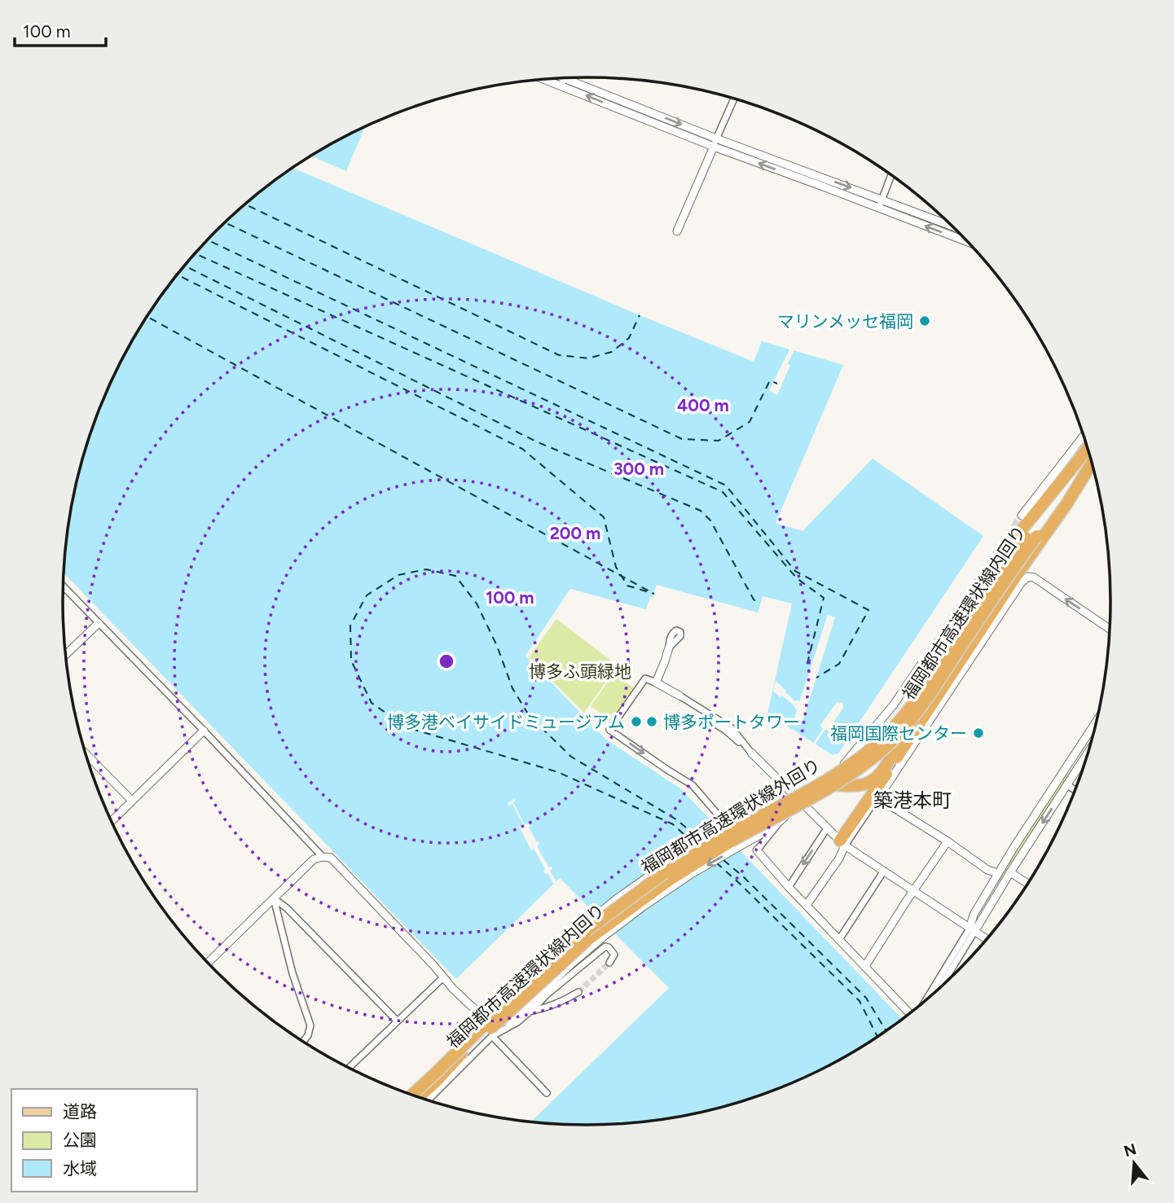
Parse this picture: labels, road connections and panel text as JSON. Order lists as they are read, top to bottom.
{
  "streets": {
    "highway": ["福岡都市高速環状線内回り", "福岡都市高速環状線外回り"]
  },
  "districts": ["築港本町"],
  "parks": ["博多ふ頭緑地"],
  "places": [
    "マリンメッセ福岡",
    "博多港ベイサイドミュージアム",
    "博多ポートタワー",
    "福岡国際センター"
  ],
  "legend": ["道路", "公園", "水域"],
  "scale_bar": "100 m",
  "north": "top",
  "rings": [
    "400 m",
    "300 m",
    "200 m",
    "100 m"
  ]
}
